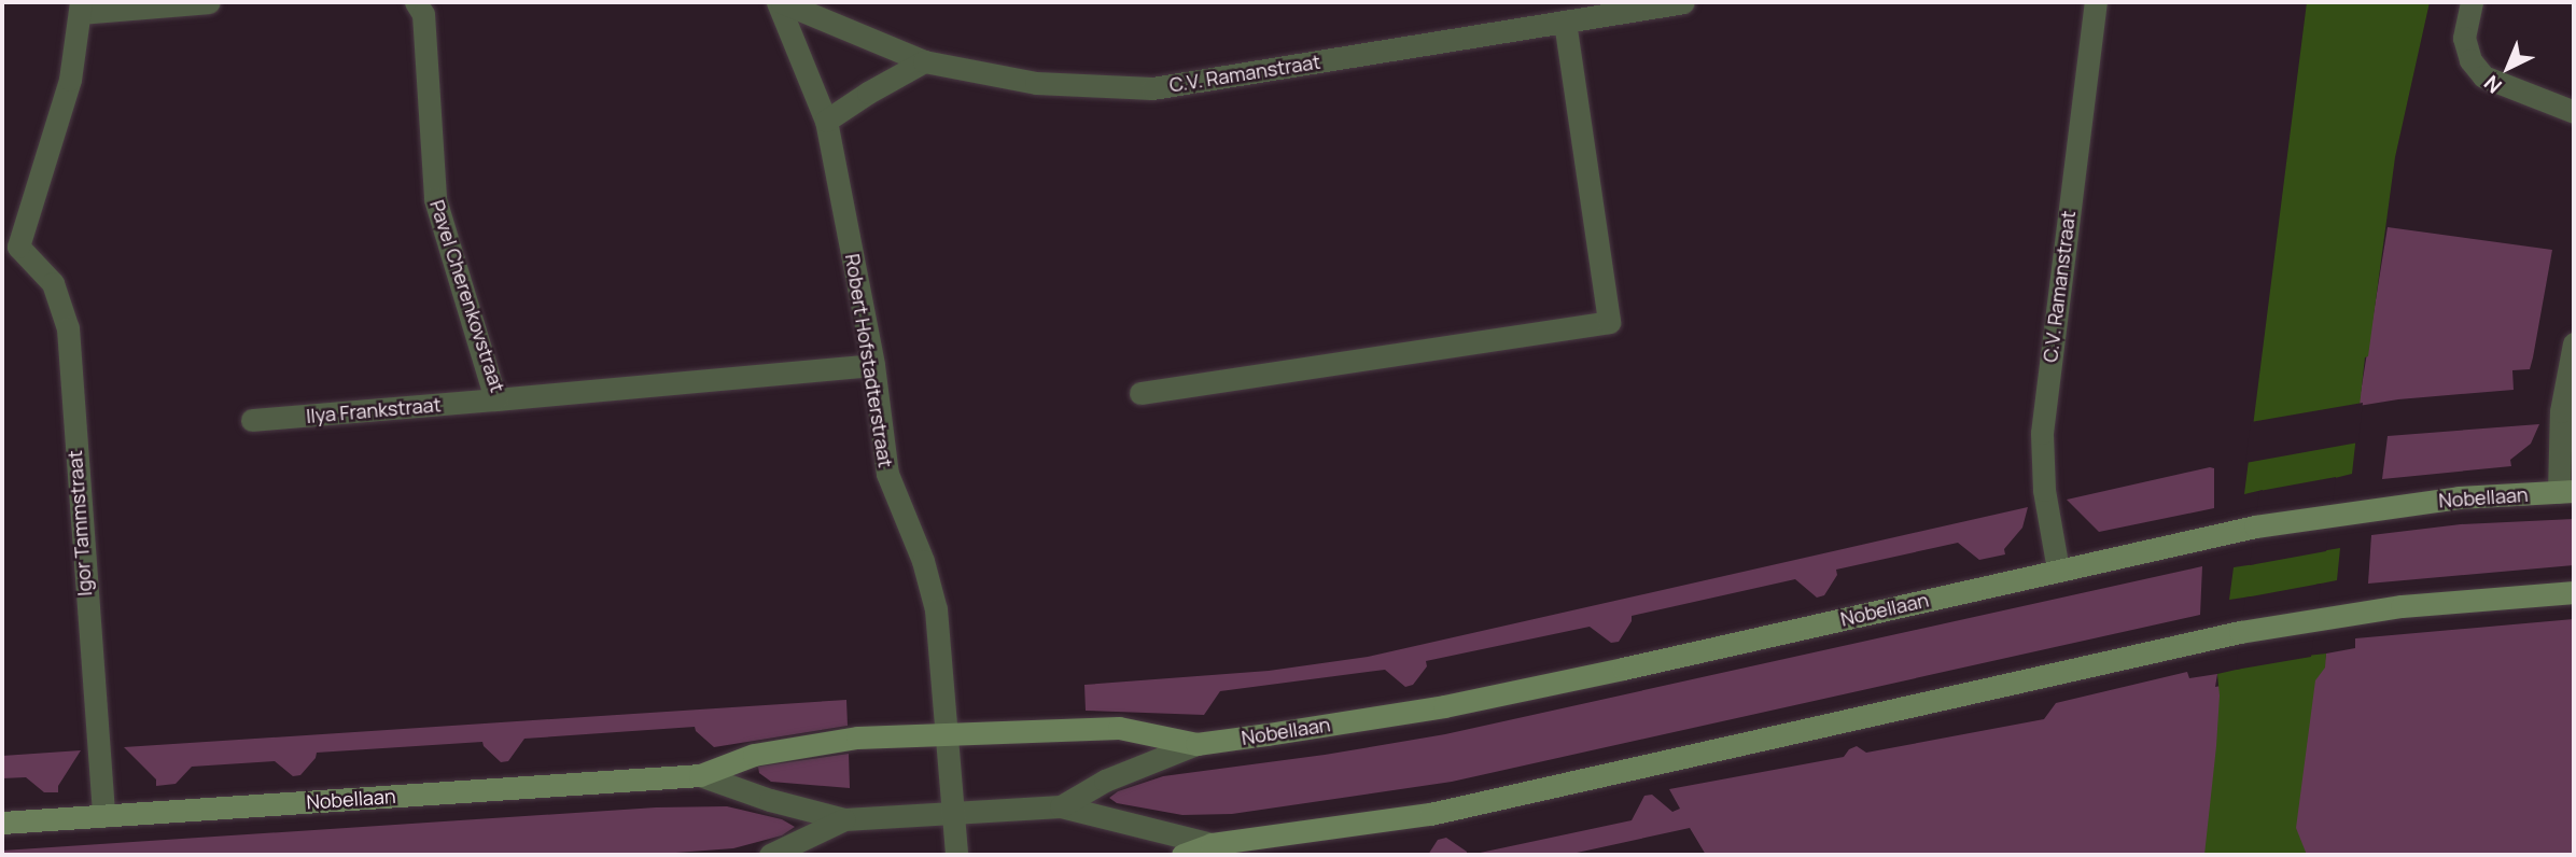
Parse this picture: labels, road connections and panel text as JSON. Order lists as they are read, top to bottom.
{
  "streets": {
    "street": [
      "C.V. Ramanstraat",
      "Pavel Cherenkovstraat",
      "Robert Hofstadterstraat",
      "Ilya Frankstraat",
      "Nobellaan",
      "Igor Tammstraat"
    ]
  },
  "crossings": [
    ["C.V. Ramanstraat", "Robert Hofstadterstraat"],
    ["C.V. Ramanstraat", "Nobellaan"],
    ["Pavel Cherenkovstraat", "Robert Hofstadterstraat"],
    ["Pavel Cherenkovstraat", "Ilya Frankstraat"],
    ["Robert Hofstadterstraat", "Nobellaan"],
    ["Nobellaan", "Igor Tammstraat"]
  ],
  "north": "bottom left"
}
